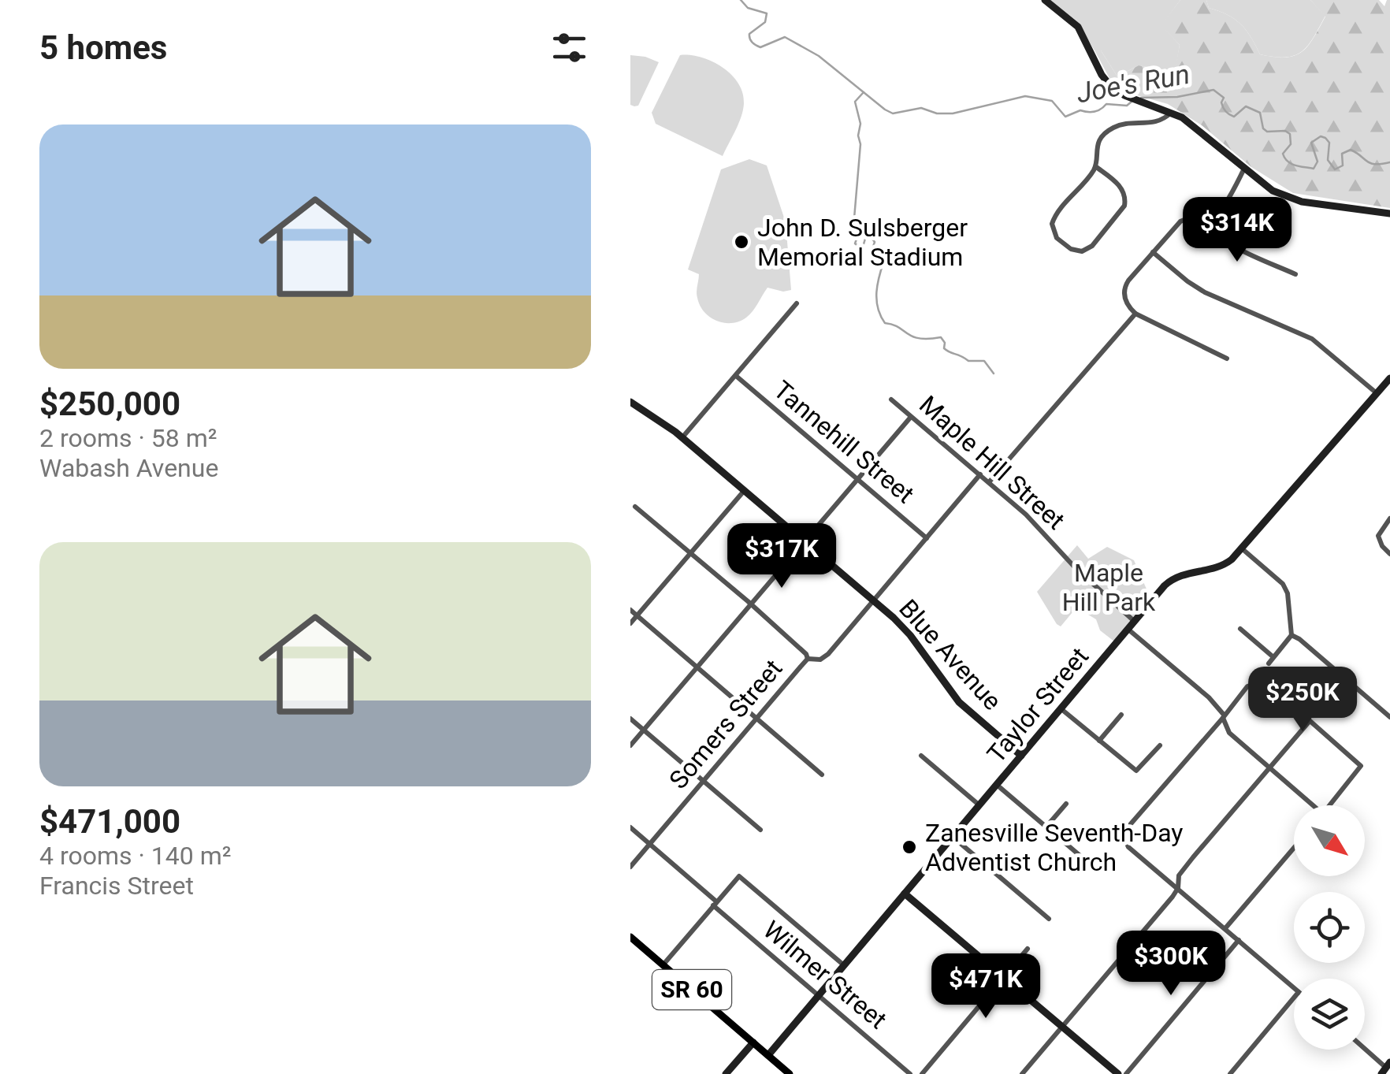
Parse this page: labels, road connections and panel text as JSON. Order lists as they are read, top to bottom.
{
  "streets": {
    "main road": ["SR 60"],
    "street": [
      "Tannehill Street",
      "Maple Hill Street",
      "Blue Avenue",
      "Taylor Street",
      "Somers Street",
      "Wilmer Street"
    ]
  },
  "crossings": [
    ["Tannehill Street", "Somers Street"],
    ["Maple Hill Street", "Taylor Street"],
    ["Maple Hill Street", "Somers Street"],
    ["Blue Avenue", "Taylor Street"],
    ["Blue Avenue", "Somers Street"],
    ["Taylor Street", "Wilmer Street"],
    ["Taylor Street", "SR 60"],
    ["Somers Street", "Wilmer Street"]
  ],
  "water": ["Joe's Run"],
  "parks": ["Maple Hill Park"],
  "places": ["John D. Sulsberger Memorial Stadium", "Zanesville Seventh-Day Adventist Church"],
  "north": "bottom right",
  "page": {
    "heading": "5 homes",
    "list": [
      {
        "name": "$250,000",
        "note": "2 rooms · 58 m² · Wabash Avenue"
      },
      {
        "name": "$471,000",
        "note": "4 rooms · 140 m² · Francis Street"
      }
    ],
    "price": [
      "$314K",
      "$317K",
      "$250K",
      "$300K",
      "$471K"
    ]
  }
}
